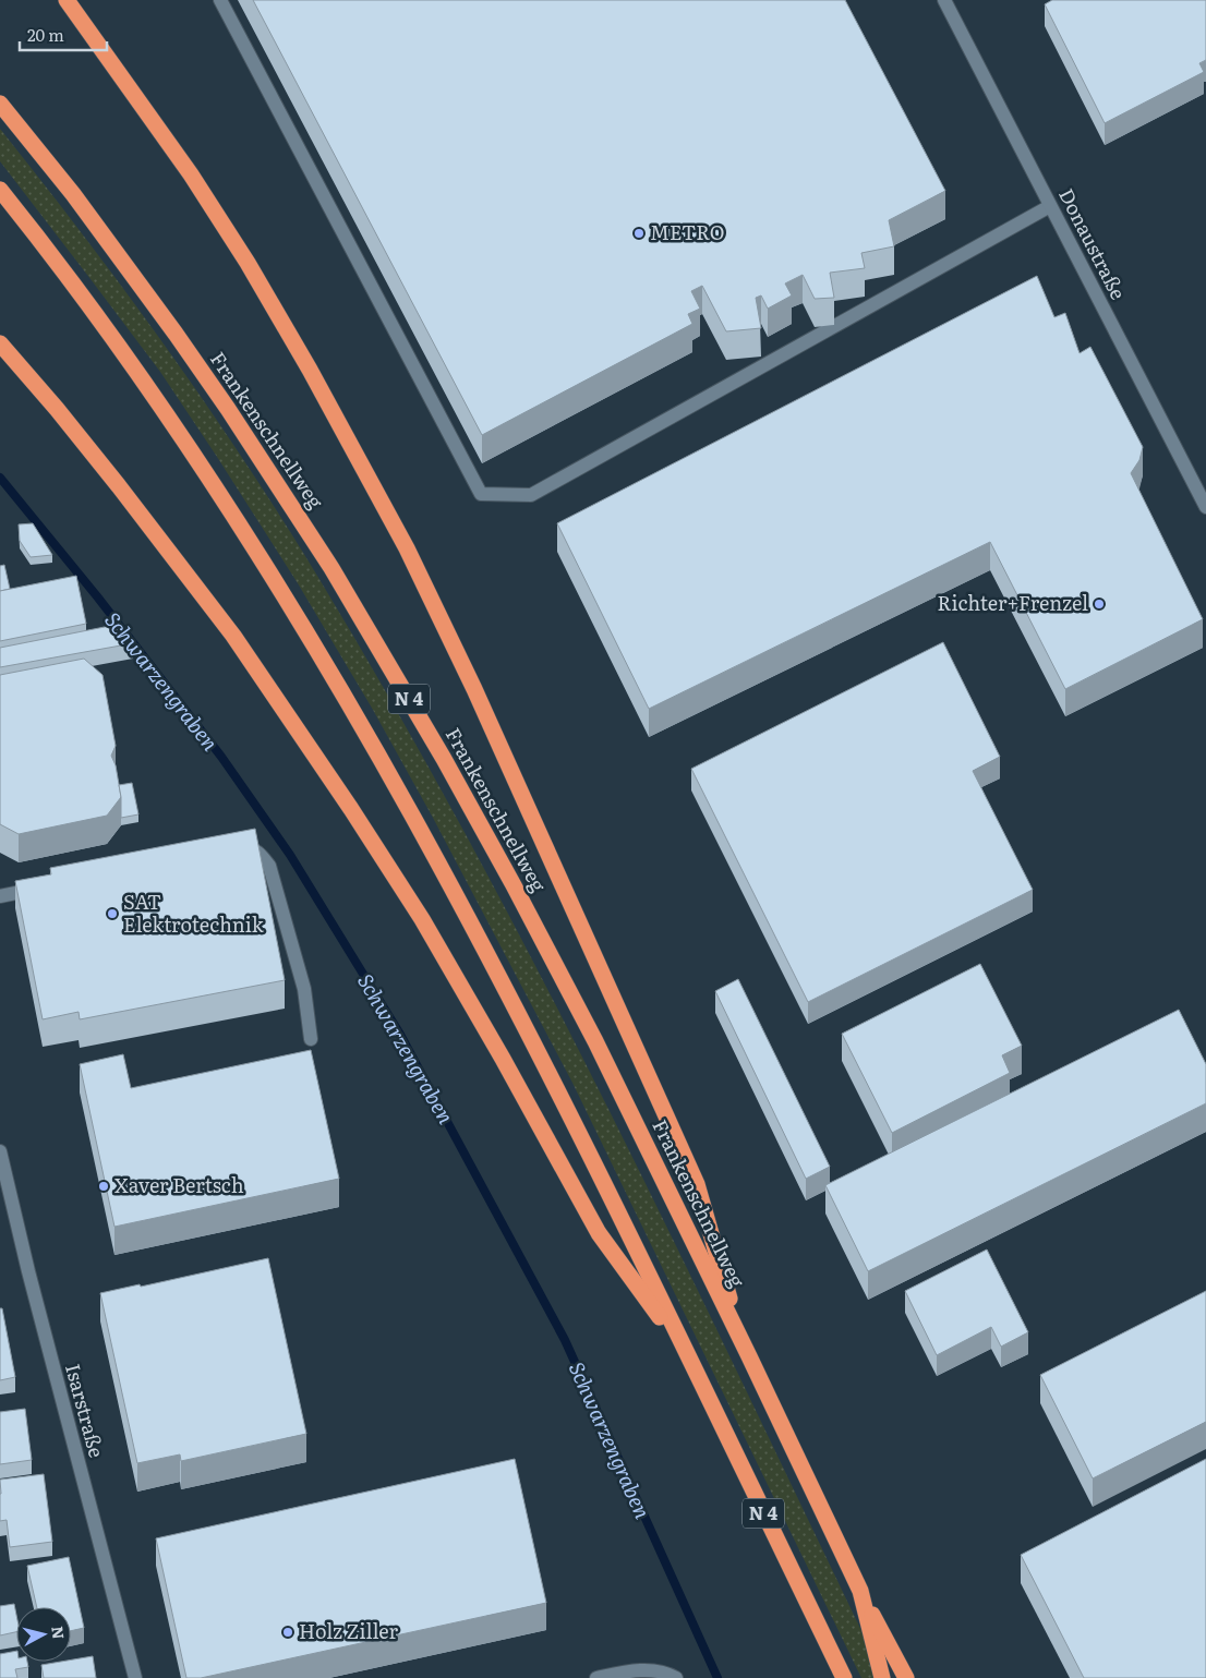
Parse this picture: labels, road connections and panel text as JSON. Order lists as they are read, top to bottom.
{
  "streets": {
    "highway": ["Frankenschnellweg", "N 4"],
    "street": ["Donaustraße", "Isarstraße"]
  },
  "water": ["Schwarzengraben"],
  "places": [
    "METRO",
    "Richter+Frenzel",
    "SAT Elektrotechnik",
    "Xaver Bertsch",
    "Holz Ziller"
  ],
  "scale_bar": "20 m",
  "north": "right"
}
